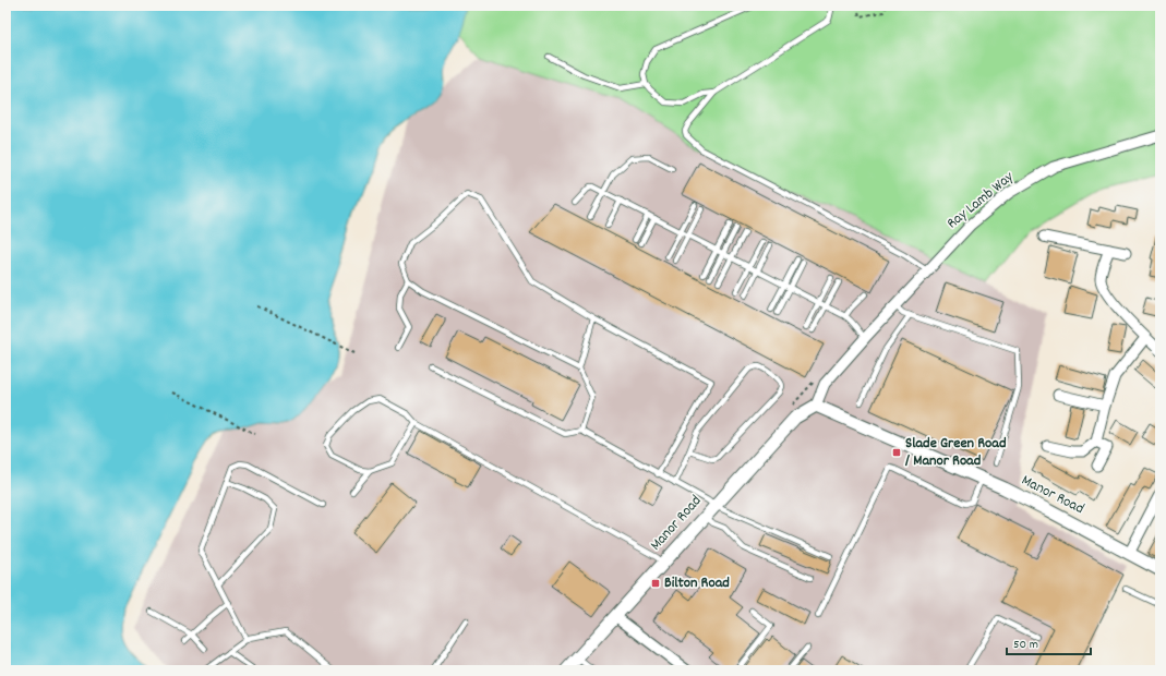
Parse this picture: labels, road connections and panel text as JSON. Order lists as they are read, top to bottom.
{
  "streets": {
    "street": ["Ray Lamb Way", "Manor Road"]
  },
  "places": {
    "transit": ["Slade Green Road / Manor Road", "Bilton Road"]
  },
  "scale_bar": "50 m"
}
